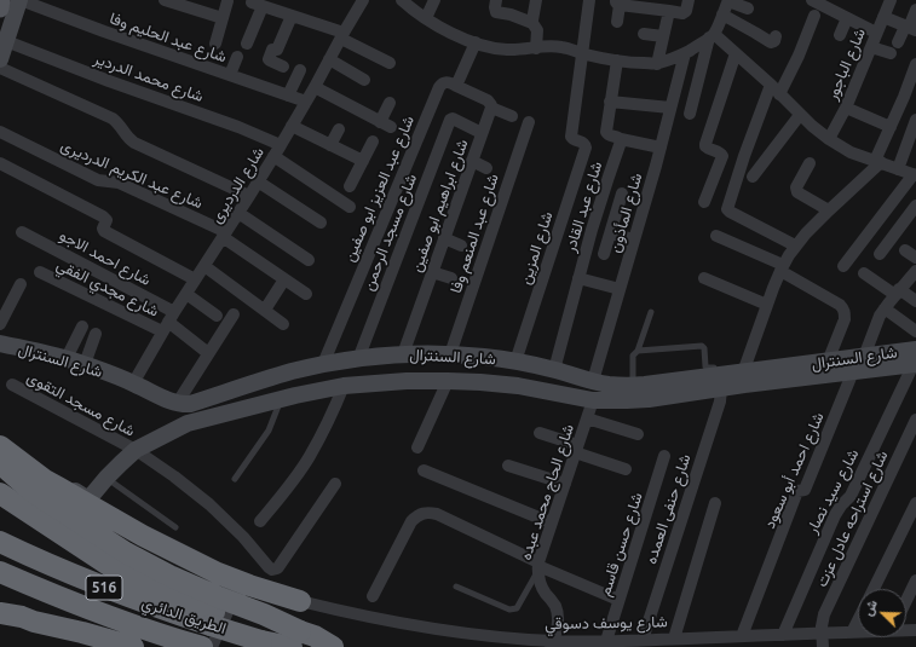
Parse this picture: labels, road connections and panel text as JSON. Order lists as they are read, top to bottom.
{
  "streets": {
    "highway": ["516", "الطريق الدائري"],
    "street": [
      "شارع عبد الحليم وفا",
      "شارع الباجور",
      "شارع محمد الدردير",
      "شارع عبد الكريم الدرديرى",
      "شارع الدرديرى",
      "شارع عبد العزيز ابو صفين",
      "شارع ابراهيم ابو صفين",
      "شارع عبد القادر",
      "شارع المأذون",
      "شارع مسجد الرحمن",
      "شارع عبد المنعم وفا",
      "شارع المزين",
      "شارع احمد الاجو",
      "شارع مجدي الفقي",
      "شارع السنترال",
      "شارع مسجد التقوى",
      "شارع احمد أبو سعود",
      "شارع سيد نصار",
      "شارع الحاج محمد عبده",
      "شارع حنفى العمده",
      "شارع استراحه عادل عزت",
      "شارع حسن قاسم",
      "شارع يوسف دسوقي"
    ]
  },
  "crossings": [
    ["شارع عبد الحليم وفا", "شارع الدرديرى"],
    ["شارع محمد الدردير", "شارع الدرديرى"],
    ["شارع عبد الكريم الدرديرى", "شارع الدرديرى"],
    ["شارع الدرديرى", "شارع احمد الاجو"],
    ["شارع الدرديرى", "شارع مجدي الفقي"],
    ["شارع الدرديرى", "شارع السنترال"],
    ["شارع عبد العزيز ابو صفين", "شارع السنترال"],
    ["شارع ابراهيم ابو صفين", "شارع مسجد الرحمن"],
    ["شارع ابراهيم ابو صفين", "شارع السنترال"],
    ["شارع عبد القادر", "شارع السنترال"],
    ["شارع المأذون", "شارع السنترال"],
    ["شارع المأذون", "شارع الحاج محمد عبده"],
    ["شارع مسجد الرحمن", "شارع السنترال"],
    ["شارع عبد المنعم وفا", "شارع السنترال"],
    ["شارع المزين", "شارع السنترال"],
    ["شارع احمد الاجو", "شارع مجدي الفقي"],
    ["شارع السنترال", "شارع مسجد التقوى"],
    ["شارع السنترال", "شارع احمد أبو سعود"],
    ["شارع السنترال", "شارع سيد نصار"],
    ["شارع السنترال", "شارع الحاج محمد عبده"],
    ["شارع السنترال", "شارع حنفى العمده"],
    ["شارع احمد أبو سعود", "شارع يوسف دسوقي"],
    ["شارع سيد نصار", "شارع يوسف دسوقي"],
    ["شارع الحاج محمد عبده", "شارع يوسف دسوقي"],
    ["شارع حنفى العمده", "شارع يوسف دسوقي"],
    ["شارع استراحه عادل عزت", "شارع يوسف دسوقي"],
    ["شارع حسن قاسم", "شارع يوسف دسوقي"]
  ],
  "north": "top left"
}
